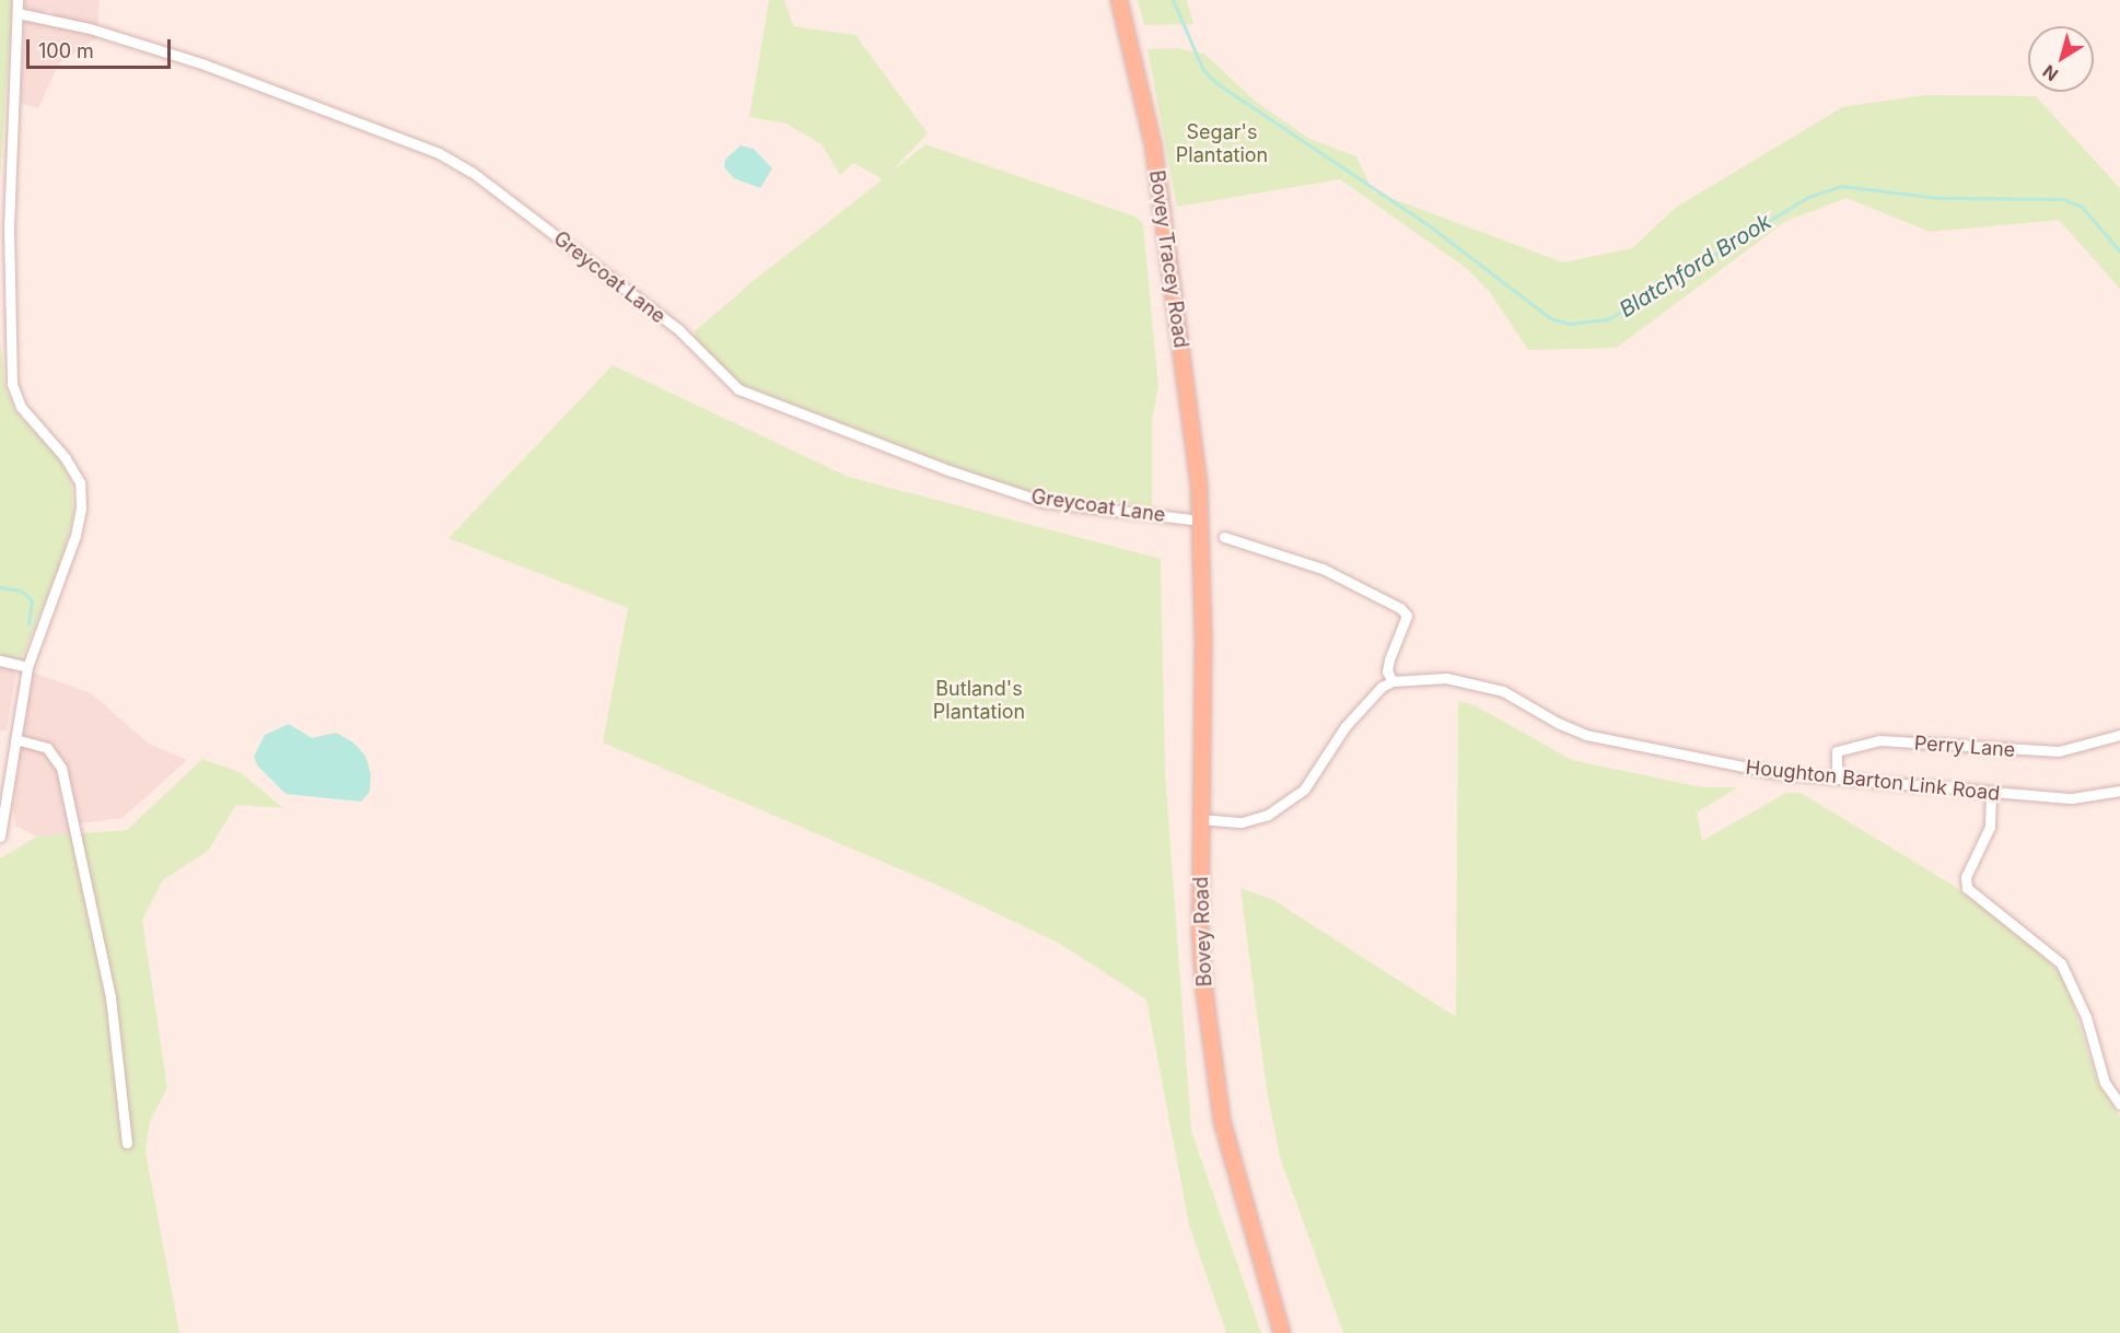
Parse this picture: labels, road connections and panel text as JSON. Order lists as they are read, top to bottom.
{
  "streets": {
    "main road": ["Bovey Tracey Road", "Bovey Road"],
    "street": ["Greycoat Lane", "Perry Lane", "Houghton Barton Link Road"]
  },
  "crossings": [
    ["Bovey Tracey Road", "Greycoat Lane"],
    ["Bovey Tracey Road", "Bovey Road"],
    ["Greycoat Lane", "Bovey Road"],
    ["Perry Lane", "Houghton Barton Link Road"]
  ],
  "water": ["Blatchford Brook"],
  "parks": ["Segar's Plantation", "Butland's Plantation"],
  "scale_bar": "100 m",
  "north": "bottom left"
}
